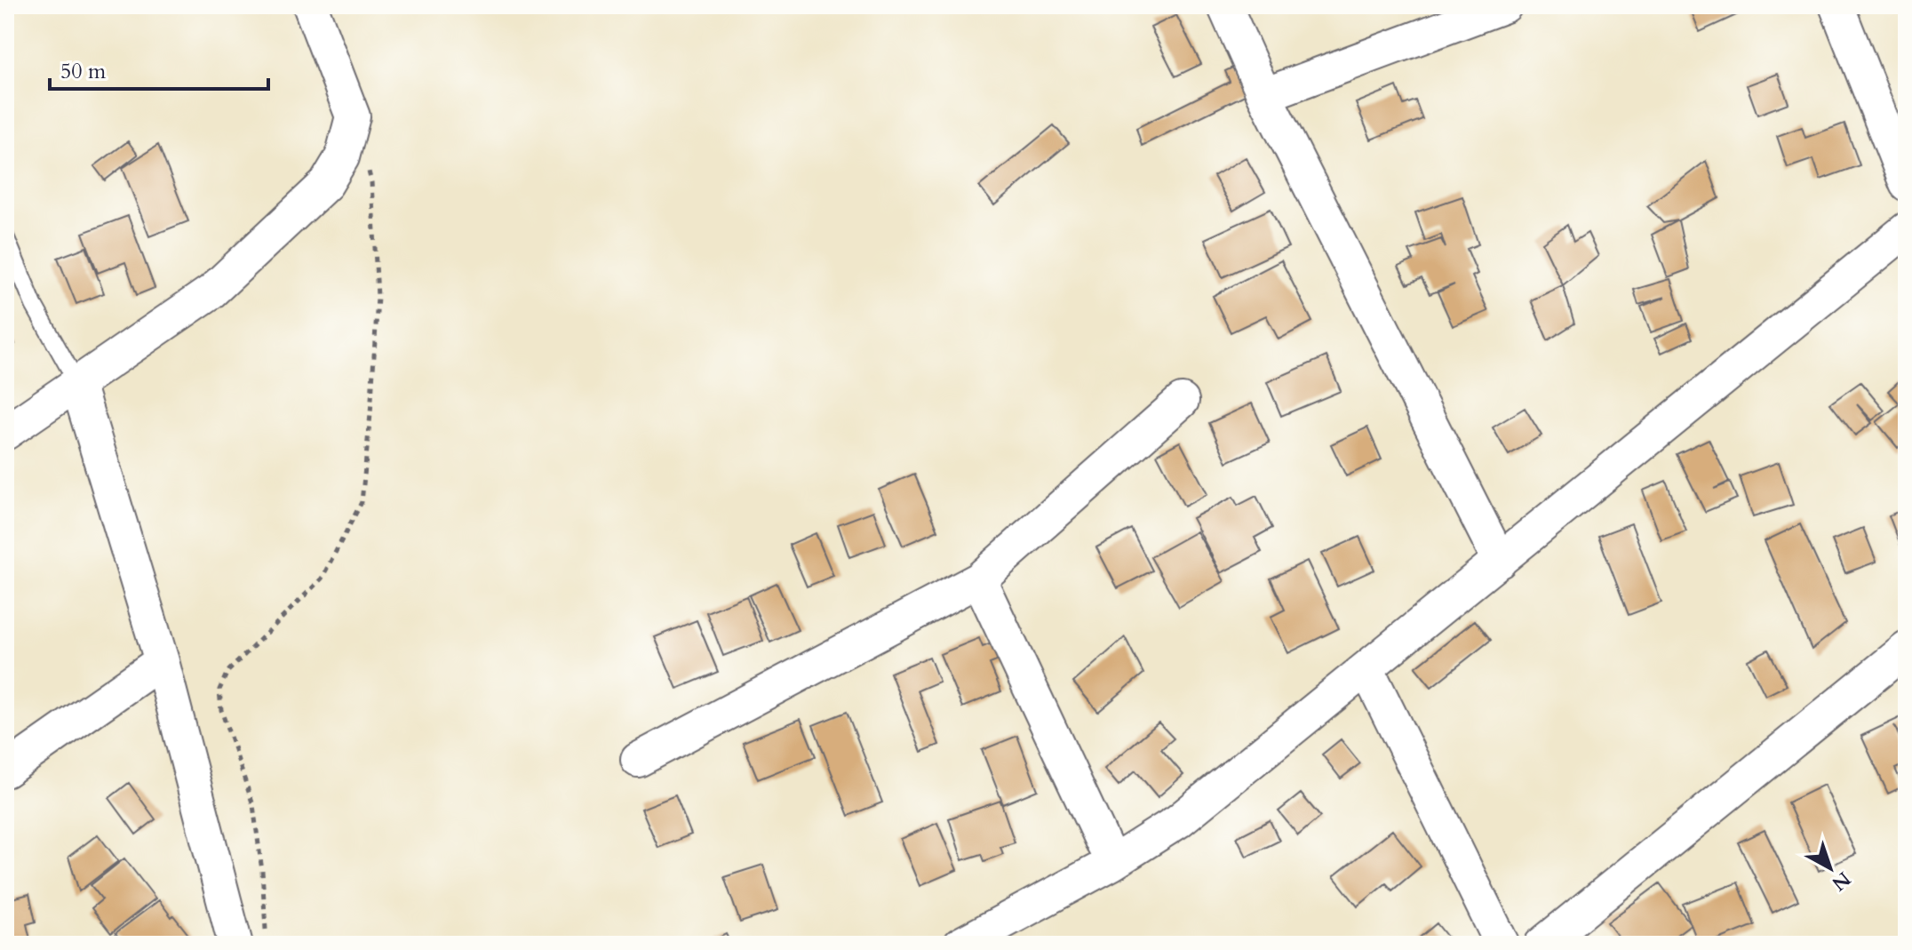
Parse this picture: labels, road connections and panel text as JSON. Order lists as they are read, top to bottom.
{
  "scale_bar": "50 m",
  "north": "bottom right"
}
